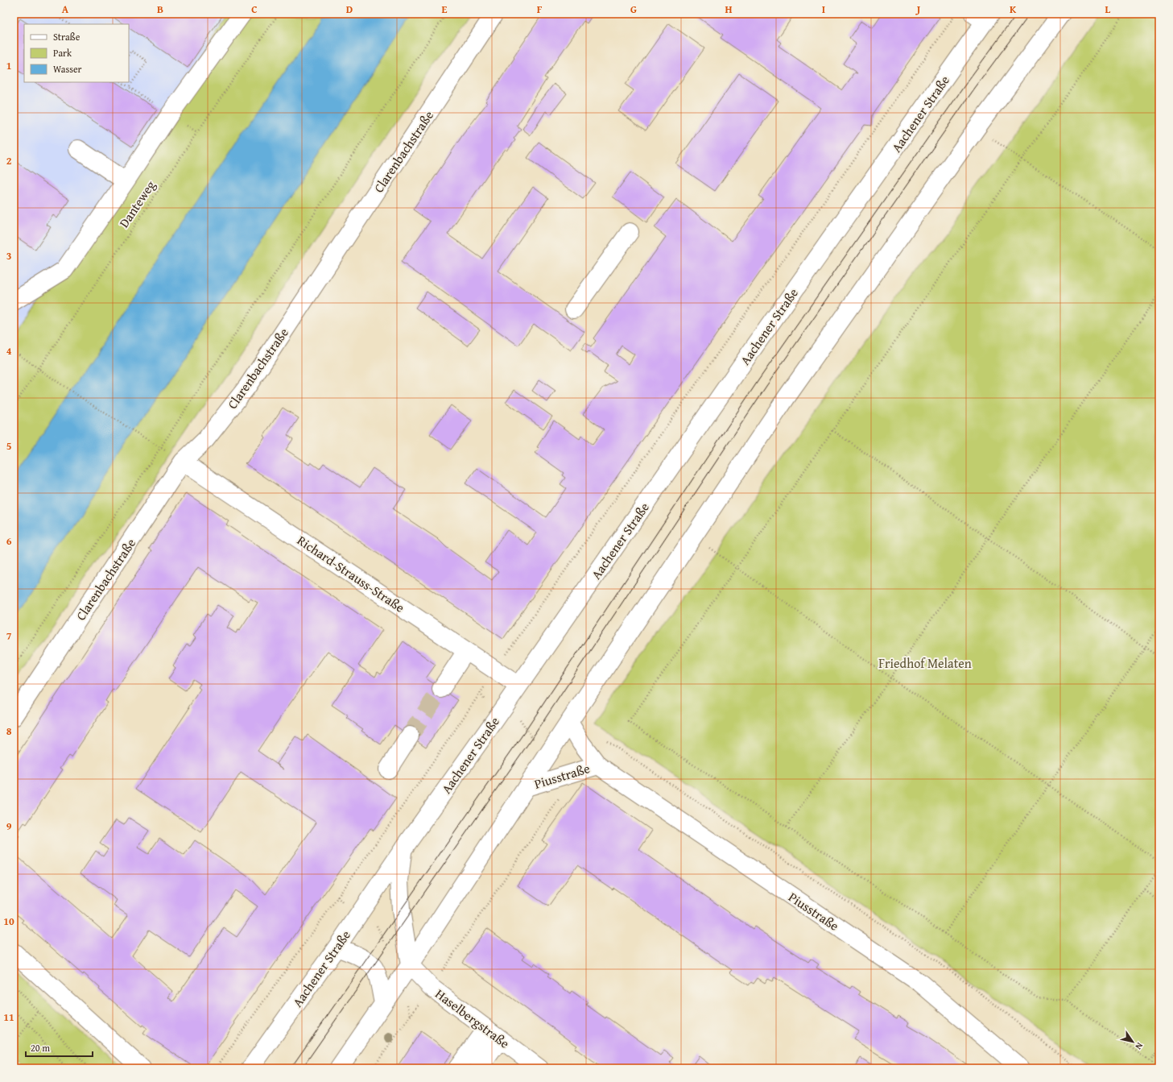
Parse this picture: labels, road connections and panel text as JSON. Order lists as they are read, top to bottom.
{
  "streets": {
    "main road": [
      "Aachener Straße",
      "Clarenbachstraße",
      "Richard-Strauss-Straße",
      "Piusstraße",
      "Haselbergstraße"
    ],
    "path": ["Danteweg"]
  },
  "crossings": [
    ["Aachener Straße", "Richard-Strauss-Straße"],
    ["Clarenbachstraße", "Richard-Strauss-Straße"]
  ],
  "parks": ["Friedhof Melaten"],
  "legend": ["Straße", "Park", "Wasser"],
  "scale_bar": "20 m",
  "north": "bottom right",
  "grid": {
    "columns": [
      "A",
      "B",
      "C",
      "D",
      "E",
      "F",
      "G",
      "H",
      "I",
      "J",
      "K",
      "L"
    ],
    "rows": [
      "1",
      "2",
      "3",
      "4",
      "5",
      "6",
      "7",
      "8",
      "9",
      "10",
      "11"
    ]
  }
}
